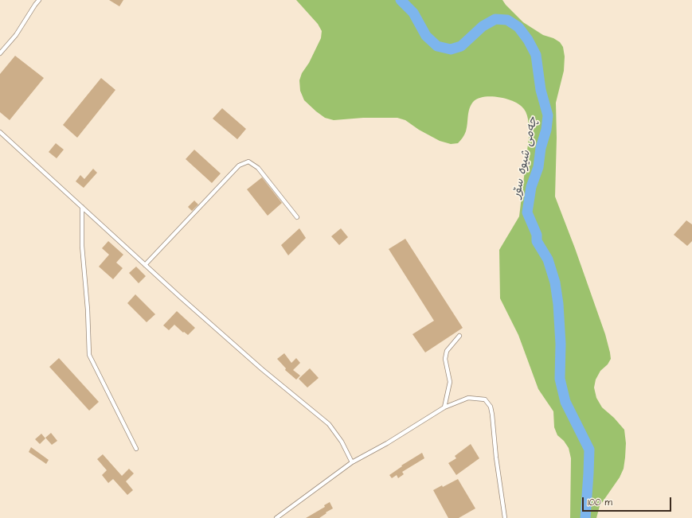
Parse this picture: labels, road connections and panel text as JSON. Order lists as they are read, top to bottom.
{
  "water": ["چەمی شیوە سۆر"],
  "scale_bar": "100 m"
}
